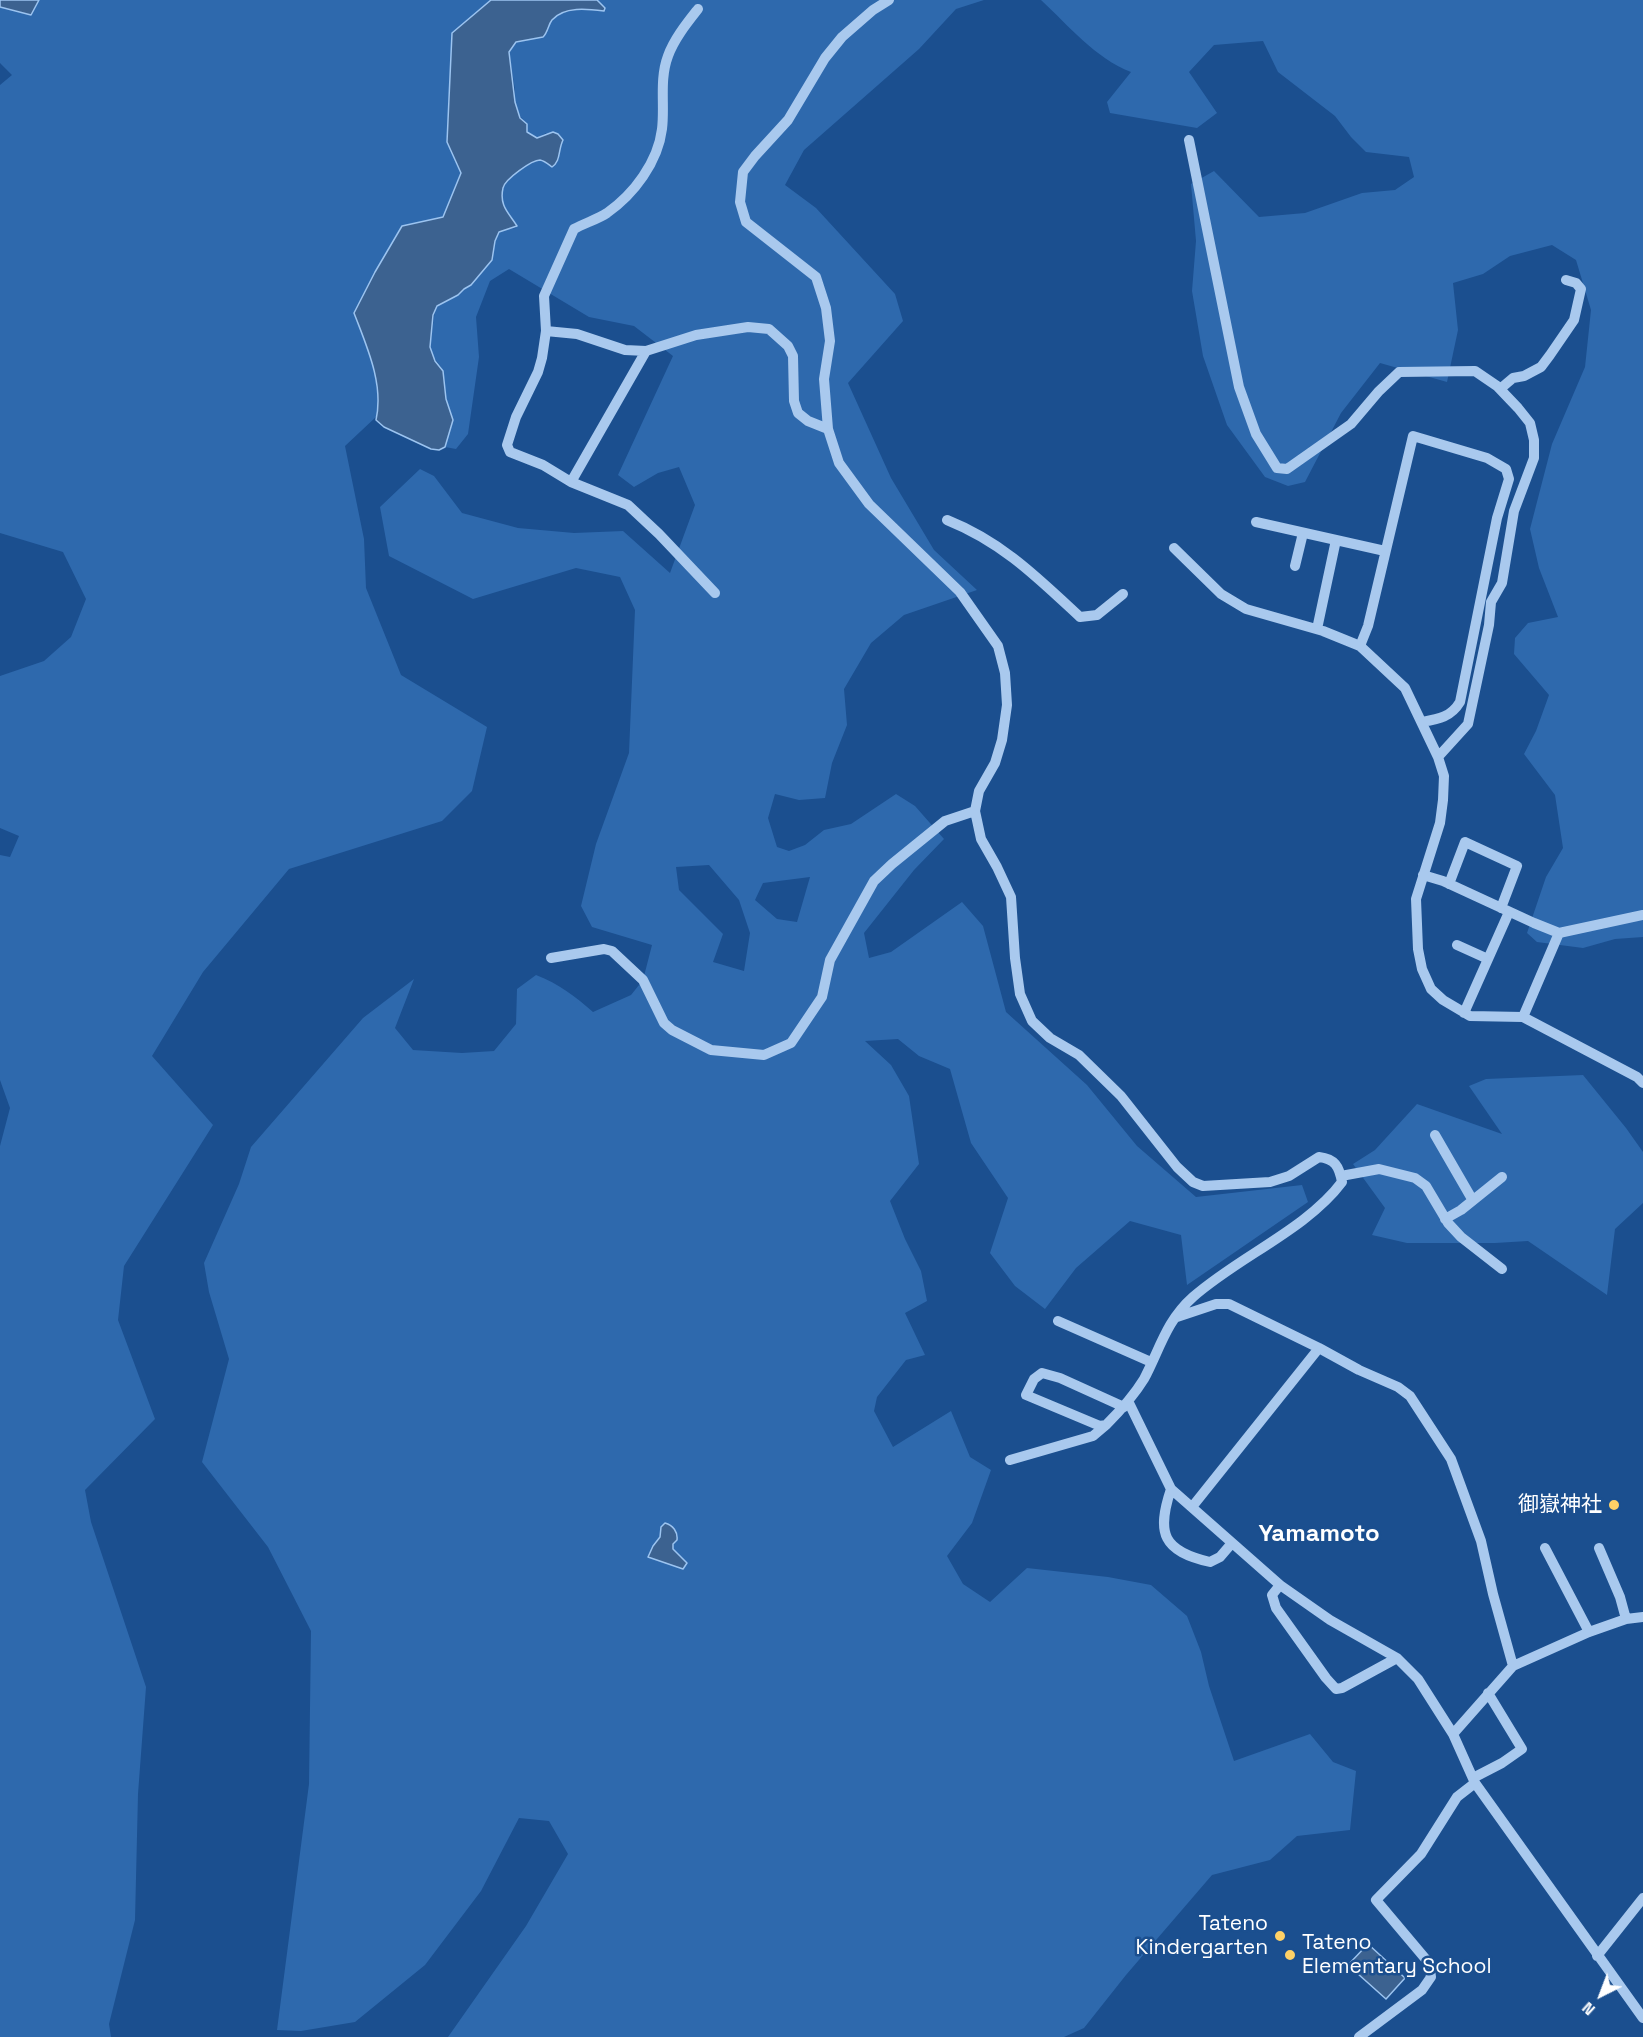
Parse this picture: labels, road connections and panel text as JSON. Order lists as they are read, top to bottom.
{
  "districts": ["Yamamoto"],
  "places": ["御嶽神社", "Tateno Kindergarten", "Tateno Elementary School"],
  "north": "bottom left"
}
